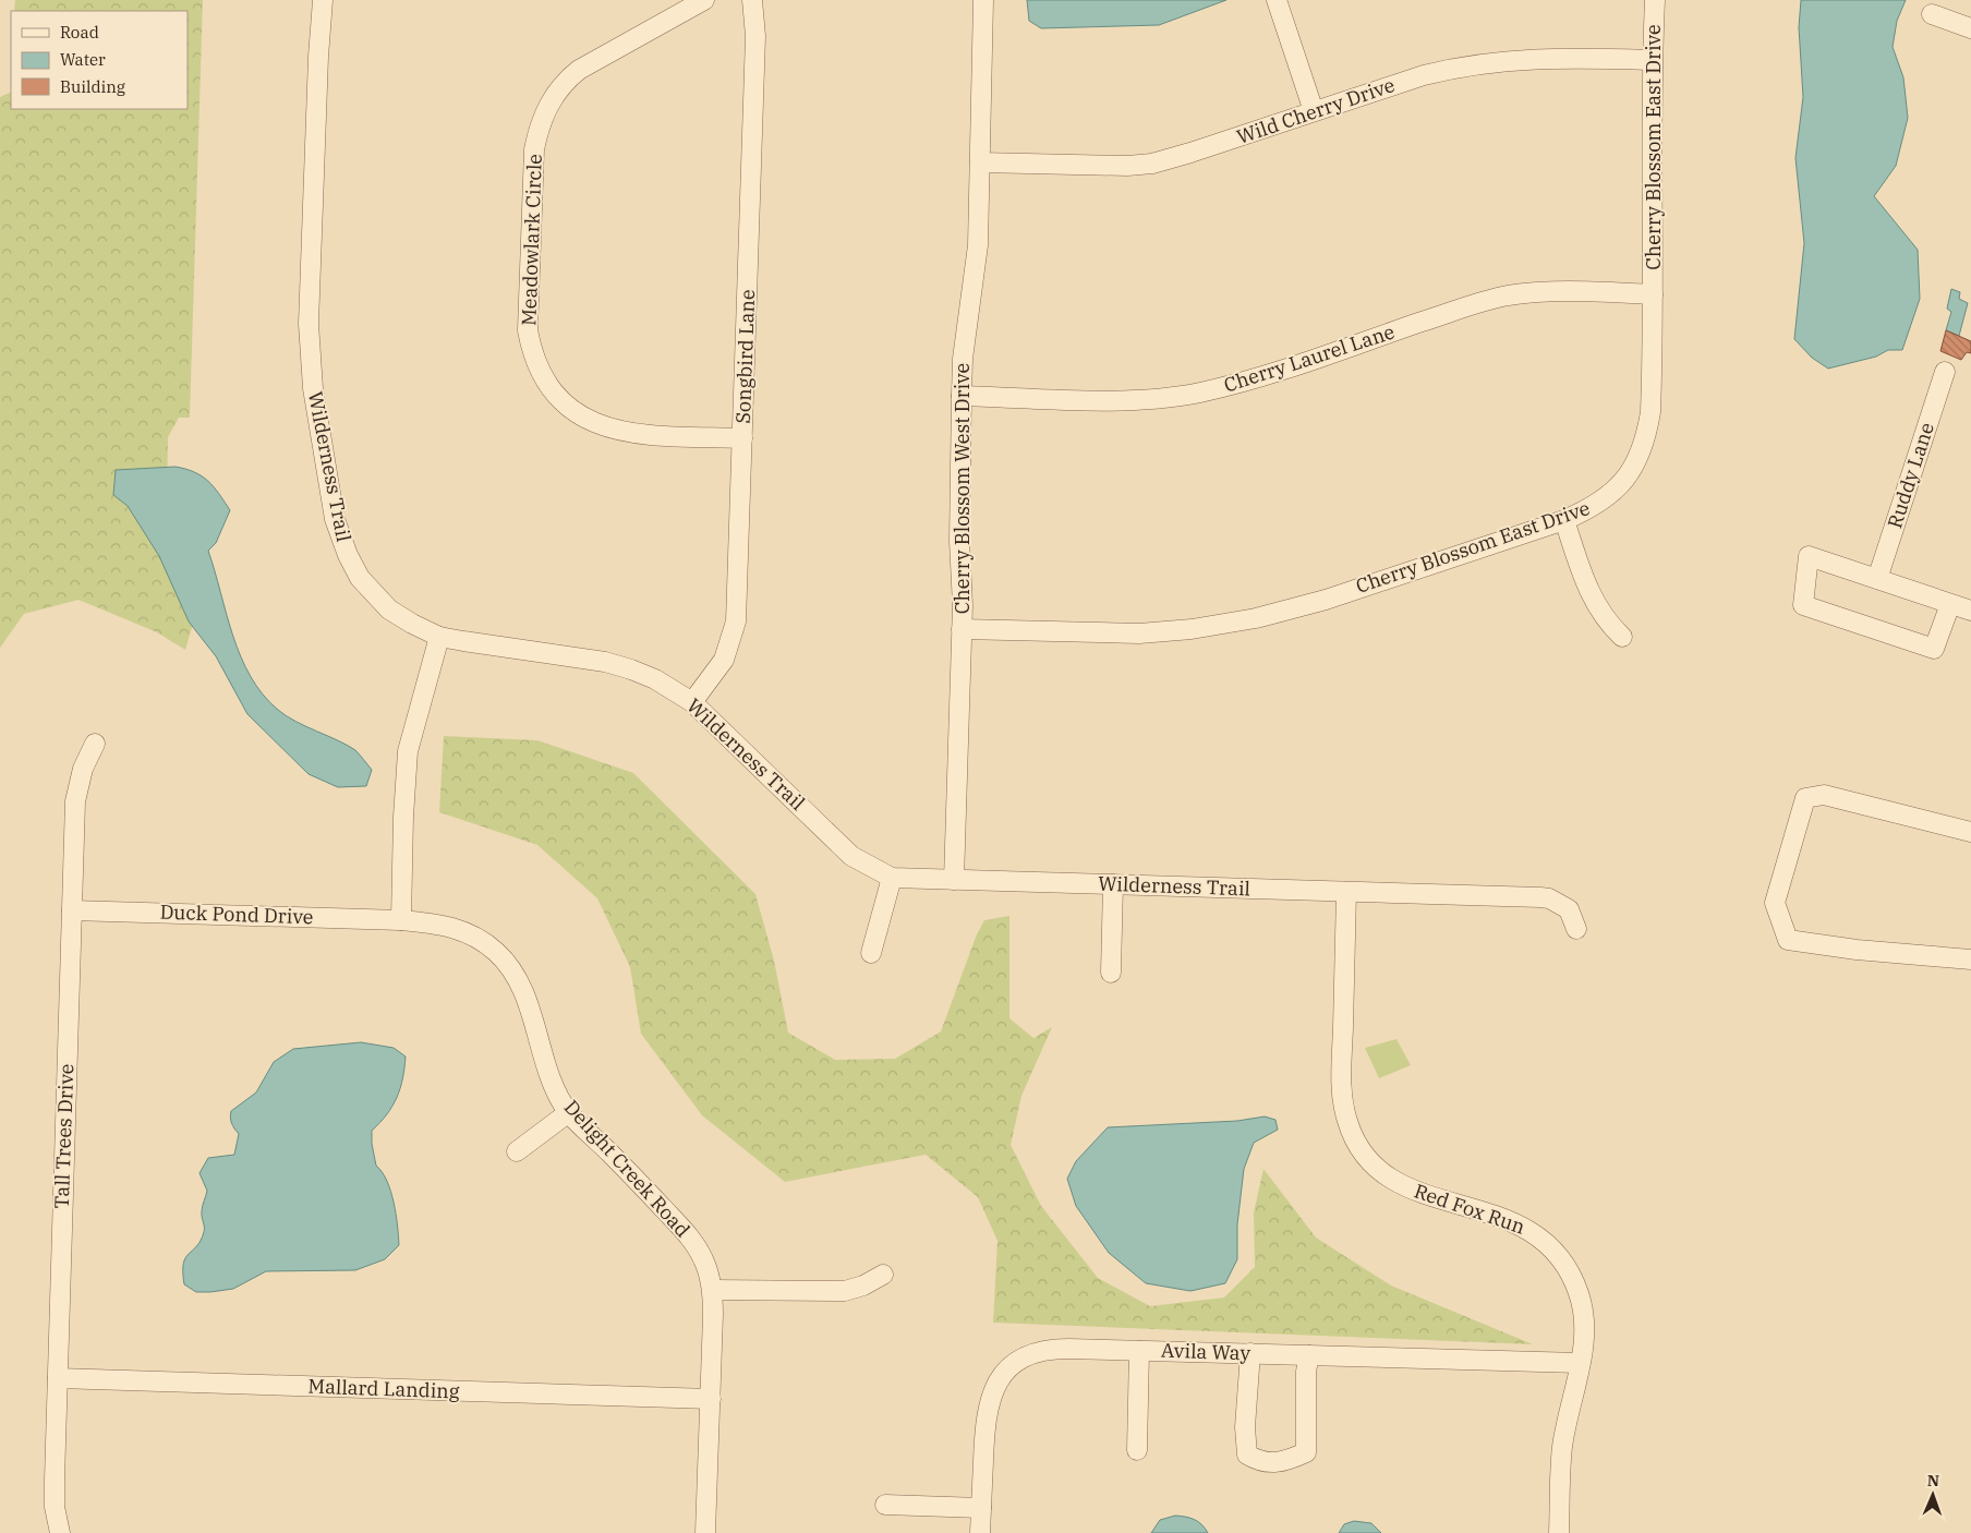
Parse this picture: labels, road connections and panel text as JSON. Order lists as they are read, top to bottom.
{
  "streets": {
    "street": [
      "Wild Cherry Drive",
      "Cherry Blossom East Drive",
      "Meadowlark Circle",
      "Songbird Lane",
      "Cherry Laurel Lane",
      "Wilderness Trail",
      "Ruddy Lane",
      "Cherry Blossom West Drive",
      "Duck Pond Drive",
      "Tall Trees Drive",
      "Delight Creek Road",
      "Red Fox Run",
      "Avila Way",
      "Mallard Landing"
    ]
  },
  "crossings": [
    ["Wild Cherry Drive", "Cherry Blossom East Drive"],
    ["Wild Cherry Drive", "Cherry Blossom West Drive"],
    ["Cherry Blossom East Drive", "Cherry Laurel Lane"],
    ["Cherry Blossom East Drive", "Cherry Blossom West Drive"],
    ["Meadowlark Circle", "Songbird Lane"],
    ["Songbird Lane", "Wilderness Trail"],
    ["Cherry Laurel Lane", "Cherry Blossom West Drive"],
    ["Wilderness Trail", "Cherry Blossom West Drive"],
    ["Wilderness Trail", "Red Fox Run"],
    ["Duck Pond Drive", "Tall Trees Drive"],
    ["Duck Pond Drive", "Delight Creek Road"],
    ["Tall Trees Drive", "Mallard Landing"],
    ["Delight Creek Road", "Mallard Landing"],
    ["Red Fox Run", "Avila Way"]
  ],
  "legend": ["Road", "Water", "Building"],
  "north": "top"
}
